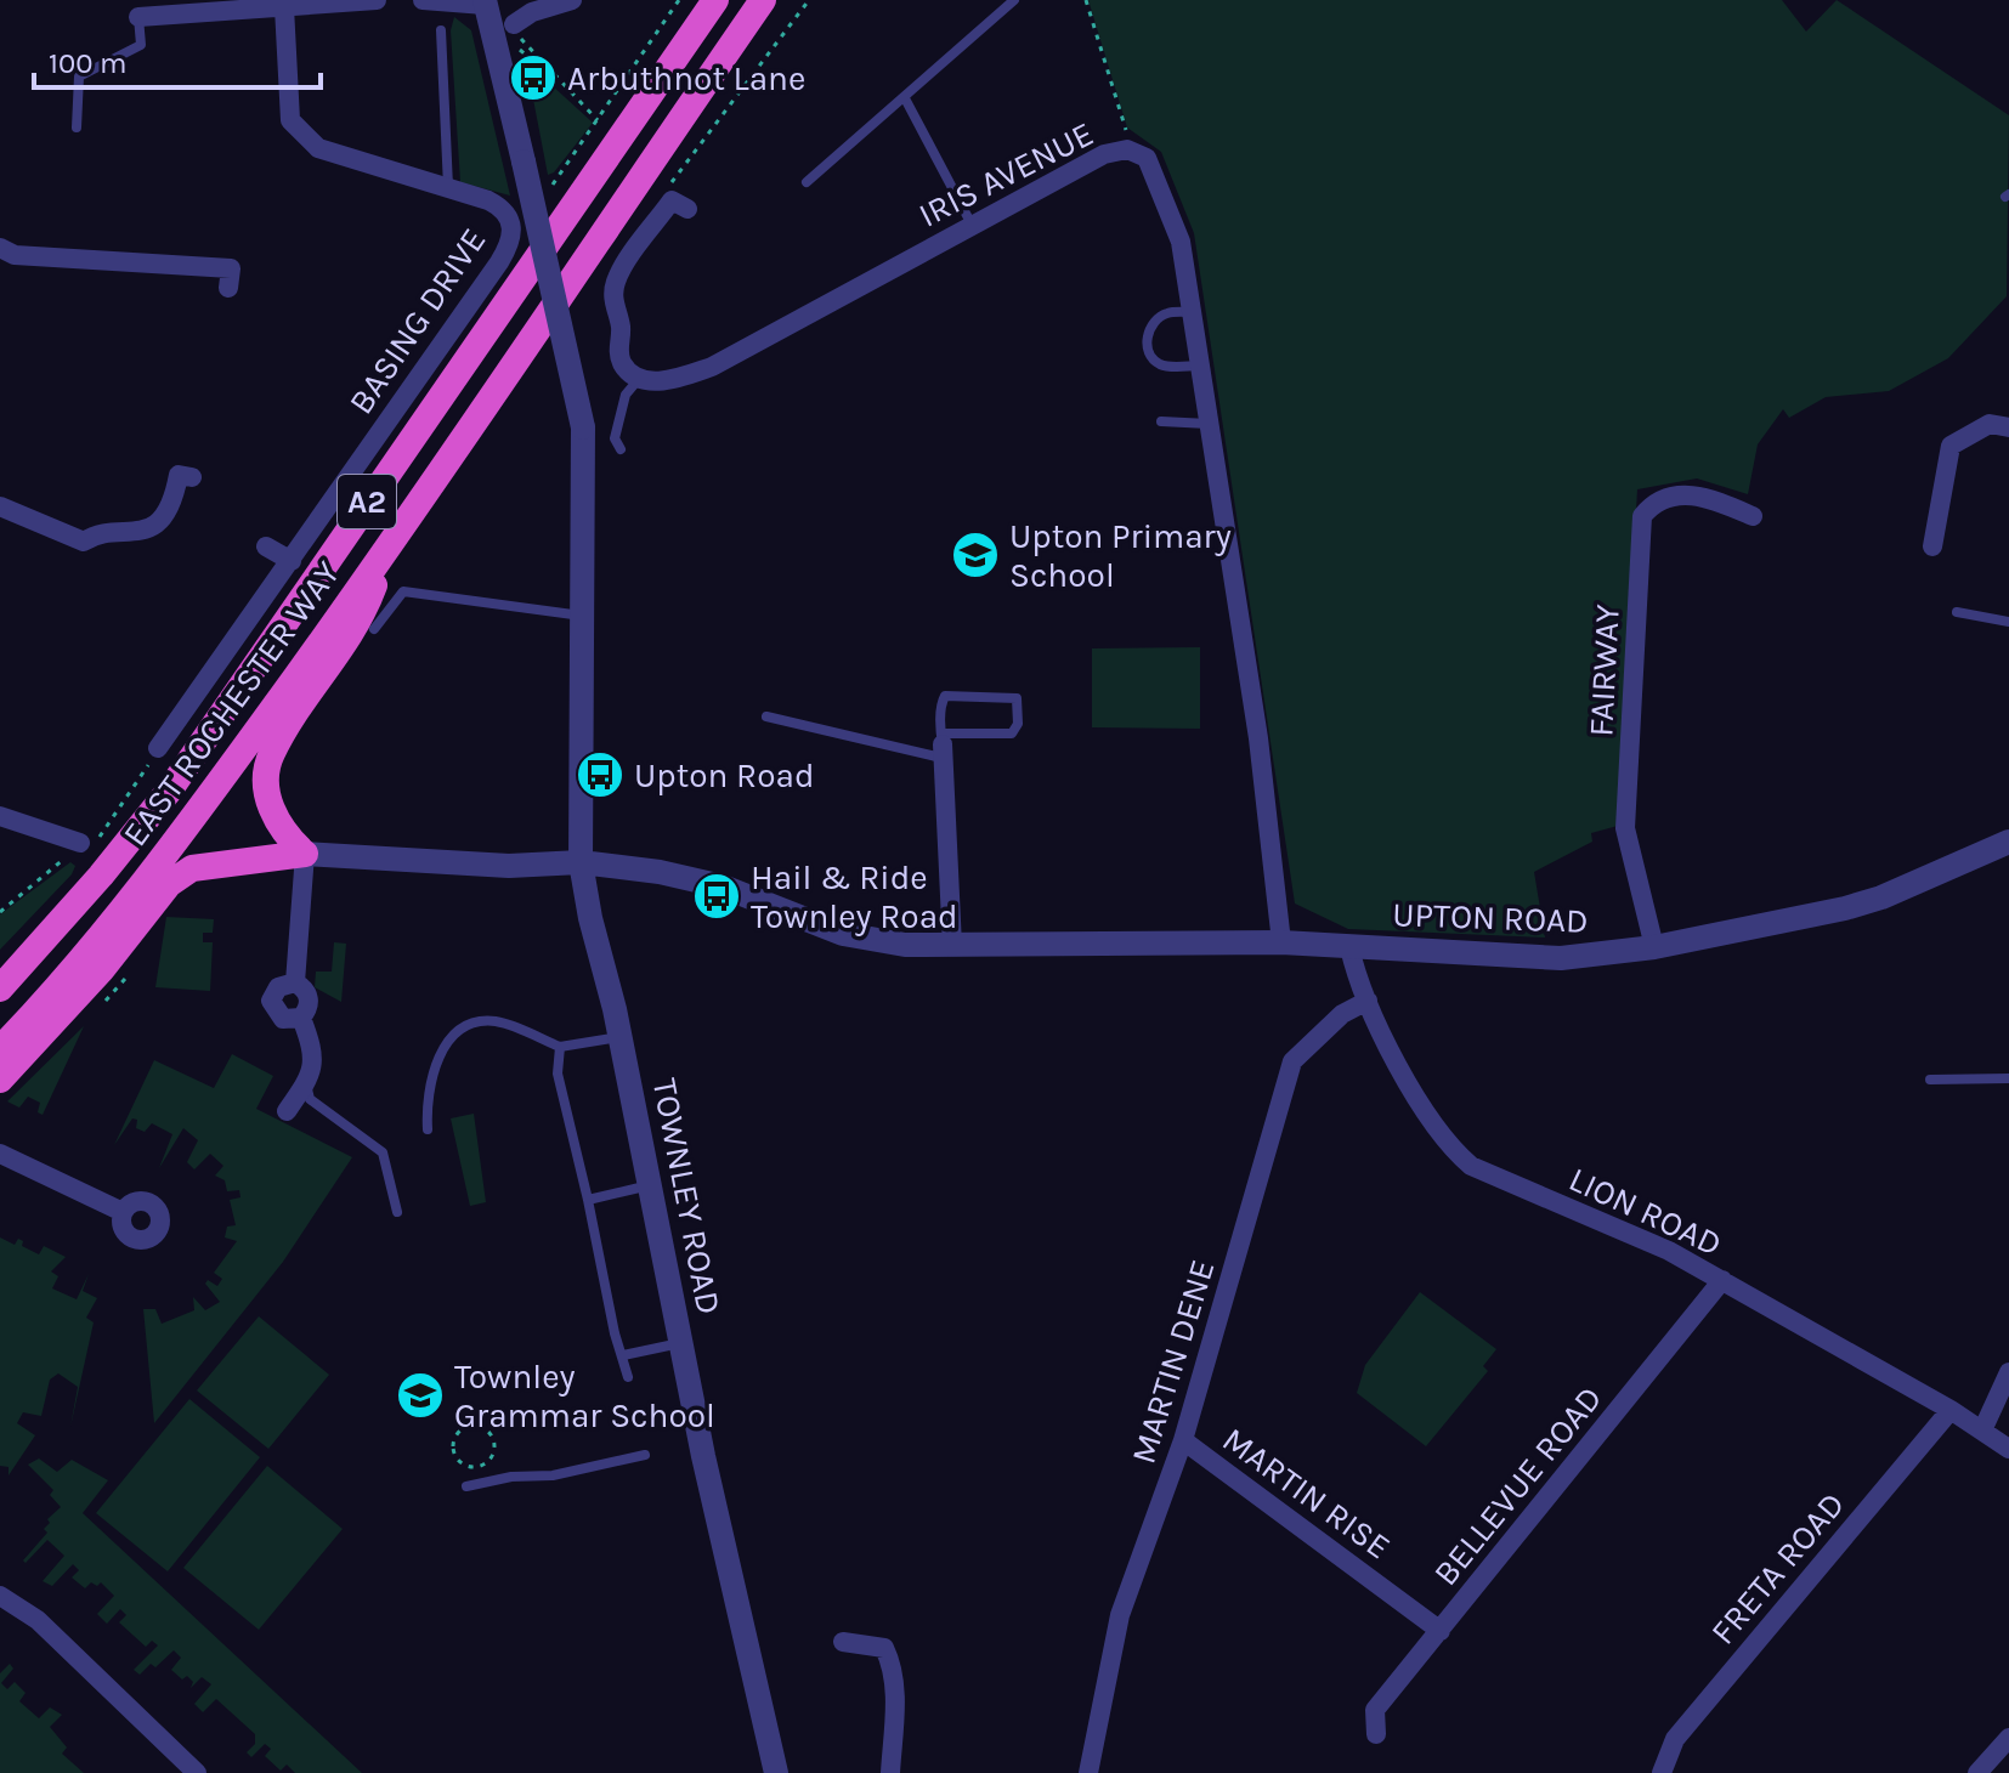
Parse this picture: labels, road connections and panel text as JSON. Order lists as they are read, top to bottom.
{
  "streets": {
    "highway": ["A2", "EAST ROCHESTER WAY"],
    "street": [
      "IRIS AVENUE",
      "BASING DRIVE",
      "FAIRWAY",
      "UPTON ROAD",
      "TOWNLEY ROAD",
      "LION ROAD",
      "MARTIN DENE",
      "BELLEVUE ROAD",
      "MARTIN RISE",
      "FRETA ROAD"
    ]
  },
  "crossings": [
    ["IRIS AVENUE", "UPTON ROAD"],
    ["A2", "EAST ROCHESTER WAY"],
    ["A2", "UPTON ROAD"],
    ["FAIRWAY", "UPTON ROAD"],
    ["UPTON ROAD", "TOWNLEY ROAD"],
    ["UPTON ROAD", "LION ROAD"],
    ["LION ROAD", "MARTIN DENE"],
    ["LION ROAD", "BELLEVUE ROAD"],
    ["LION ROAD", "FRETA ROAD"],
    ["MARTIN DENE", "MARTIN RISE"],
    ["BELLEVUE ROAD", "MARTIN RISE"]
  ],
  "places": {
    "bus stop": ["Arbuthnot Lane", "Upton Road", "Hail & Ride Townley Road"],
    "school or university": ["Upton Primary School", "Townley Grammar School"]
  },
  "scale_bar": "100 m"
}
